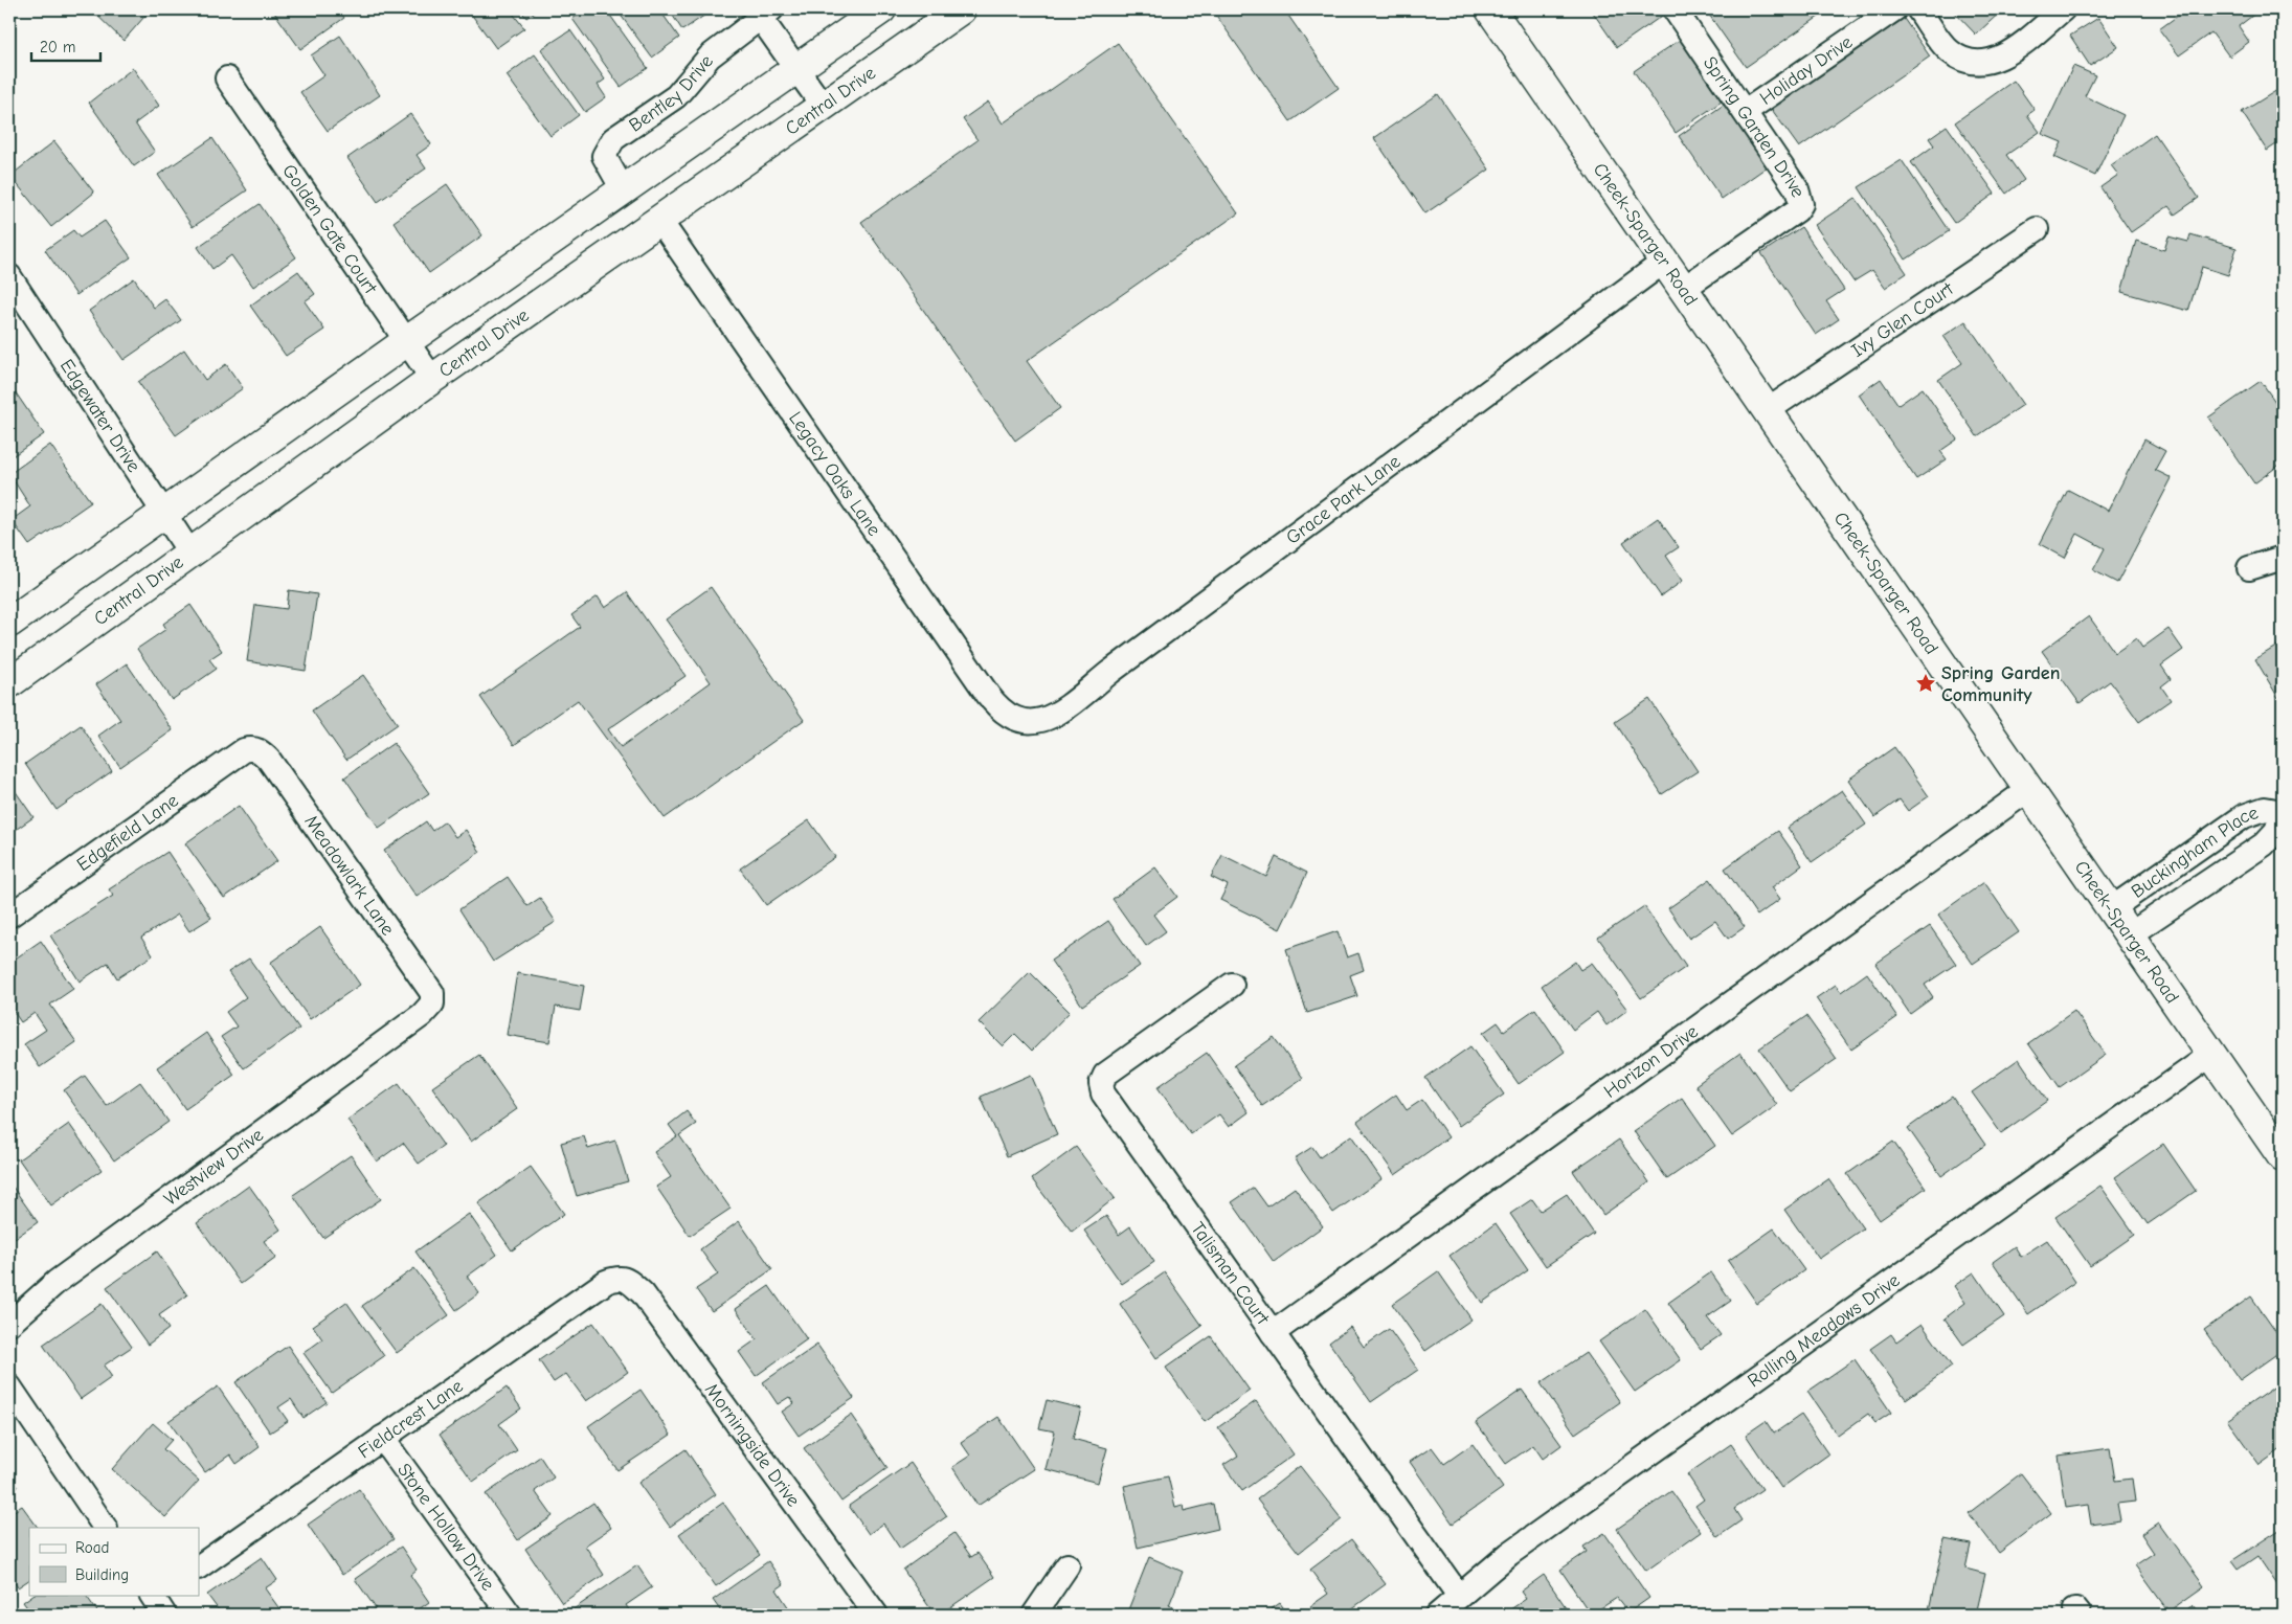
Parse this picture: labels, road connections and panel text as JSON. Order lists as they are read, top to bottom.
{
  "streets": {
    "main road": ["Central Drive", "Cheek-Sparger Road"],
    "street": [
      "Holiday Drive",
      "Bentley Drive",
      "Spring Garden Drive",
      "Golden Gate Court",
      "Ivy Glen Court",
      "Edgewater Drive",
      "Legacy Oaks Lane",
      "Grace Park Lane",
      "Edgefield Lane",
      "Buckingham Place",
      "Meadowlark Lane",
      "Horizon Drive",
      "Westview Drive",
      "Talisman Court",
      "Rolling Meadows Drive",
      "Fieldcrest Lane",
      "Morningside Drive",
      "Stone Hollow Drive"
    ]
  },
  "crossings": [
    ["Holiday Drive", "Spring Garden Drive"],
    ["Central Drive", "Golden Gate Court"],
    ["Central Drive", "Edgewater Drive"],
    ["Central Drive", "Legacy Oaks Lane"],
    ["Spring Garden Drive", "Cheek-Sparger Road"],
    ["Cheek-Sparger Road", "Ivy Glen Court"],
    ["Cheek-Sparger Road", "Grace Park Lane"],
    ["Cheek-Sparger Road", "Buckingham Place"],
    ["Cheek-Sparger Road", "Horizon Drive"],
    ["Cheek-Sparger Road", "Rolling Meadows Drive"],
    ["Legacy Oaks Lane", "Grace Park Lane"],
    ["Edgefield Lane", "Meadowlark Lane"],
    ["Meadowlark Lane", "Westview Drive"],
    ["Horizon Drive", "Talisman Court"],
    ["Talisman Court", "Rolling Meadows Drive"],
    ["Fieldcrest Lane", "Morningside Drive"],
    ["Fieldcrest Lane", "Stone Hollow Drive"]
  ],
  "places": {
    "place": ["Spring Garden Community"]
  },
  "legend": ["Road", "Building"],
  "scale_bar": "20 m"
}
